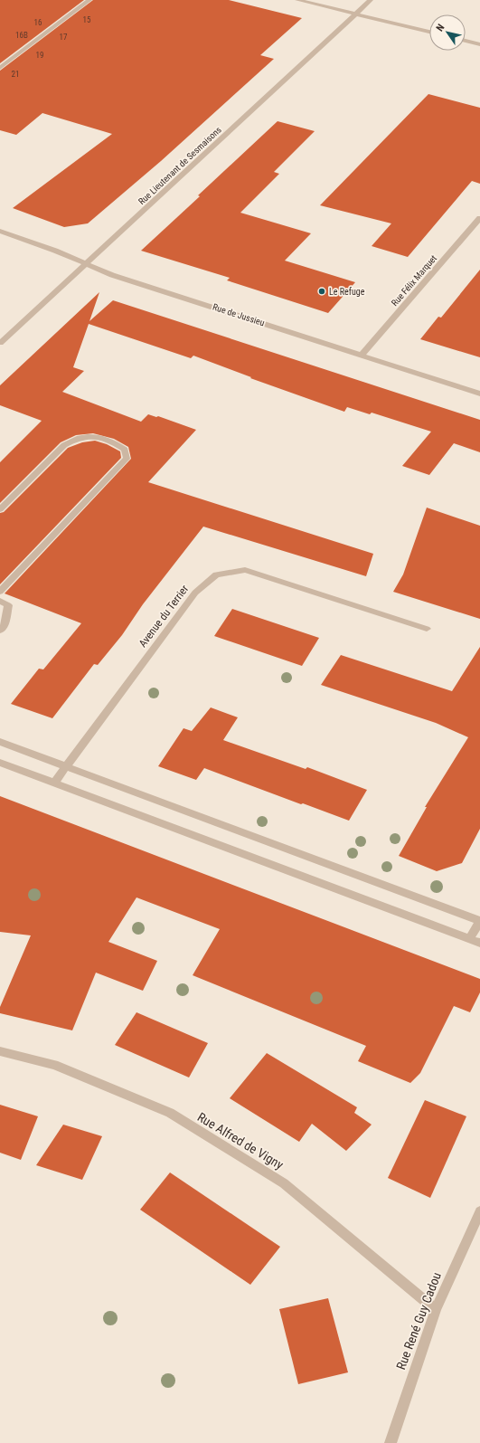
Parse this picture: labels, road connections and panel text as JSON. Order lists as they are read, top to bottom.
{
  "streets": {
    "street": [
      "Rue Lieutenant de Sesmaisons",
      "Rue Félix Marquet",
      "Rue de Jussieu",
      "Avenue du Terrier",
      "Rue Alfred de Vigny",
      "Rue René Guy Cadou"
    ]
  },
  "crossings": [
    ["Rue Lieutenant de Sesmaisons", "Rue de Jussieu"],
    ["Rue Félix Marquet", "Rue de Jussieu"],
    ["Rue Alfred de Vigny", "Rue René Guy Cadou"]
  ],
  "places": ["Le Refuge"],
  "house_numbers": [
    "15",
    "16",
    "16B",
    "17",
    "19",
    "21"
  ],
  "north": "top left"
}
